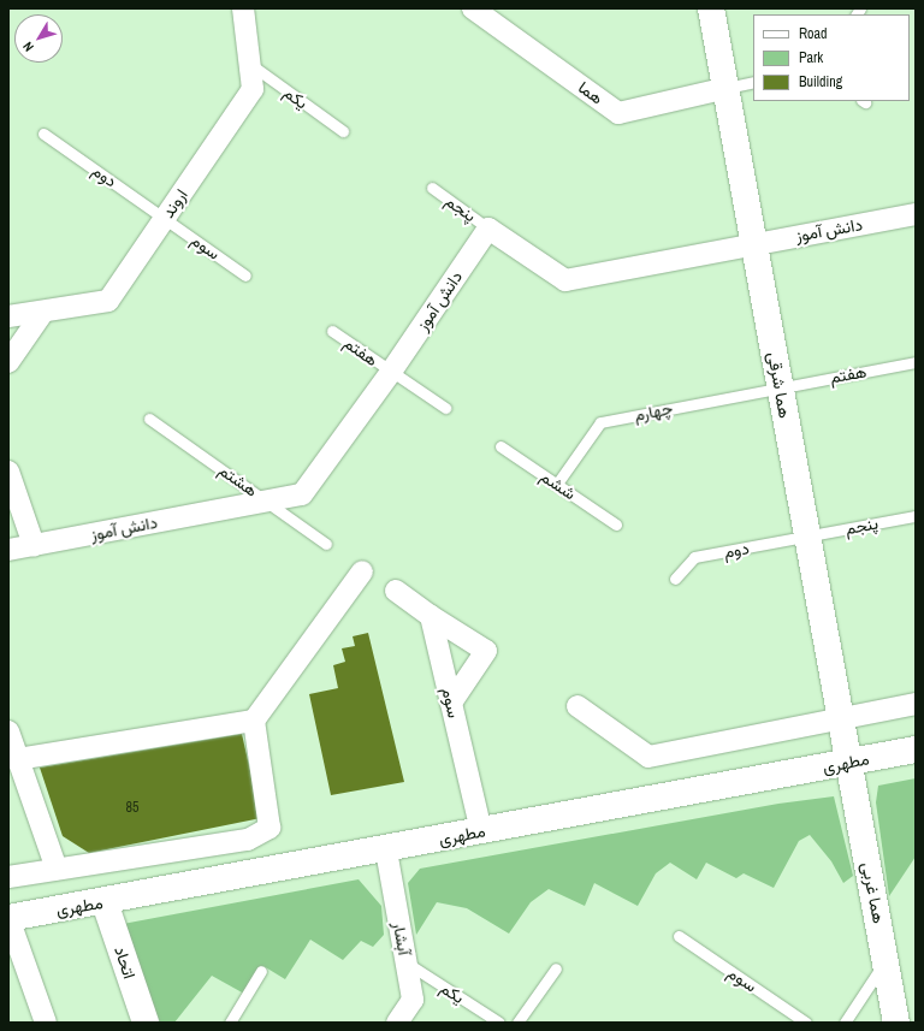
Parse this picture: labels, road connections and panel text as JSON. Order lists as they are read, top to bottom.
{
  "streets": {
    "street": [
      "هما",
      "اروند",
      "دانش آموز",
      "سوم",
      "هما شرقی",
      "مطهری",
      "هما غربی",
      "آبشار",
      "اتحاد"
    ],
    "lane": [
      "یکم",
      "دوم",
      "پنجم",
      "هفتم",
      "چهارم",
      "هشتم",
      "ششم"
    ]
  },
  "crossings": [
    ["هما", "هما شرقی"],
    ["یکم", "اروند"],
    ["یکم", "آبشار"],
    ["دوم", "اروند"],
    ["دوم", "پنجم"],
    ["دوم", "سوم"],
    ["دوم", "هما شرقی"],
    ["اروند", "سوم"],
    ["پنجم", "دانش آموز"],
    ["پنجم", "هما شرقی"],
    ["دانش آموز", "هفتم"],
    ["دانش آموز", "هما شرقی"],
    ["دانش آموز", "هشتم"],
    ["سوم", "مطهری"],
    ["هفتم", "هما شرقی"],
    ["هفتم", "چهارم"],
    ["هما شرقی", "چهارم"],
    ["هما شرقی", "مطهری"],
    ["هما شرقی", "هما غربی"],
    ["چهارم", "ششم"],
    ["مطهری", "هما غربی"],
    ["مطهری", "آبشار"],
    ["مطهری", "اتحاد"]
  ],
  "house_numbers": ["85"],
  "legend": ["Road", "Park", "Building"],
  "north": "bottom left"
}
